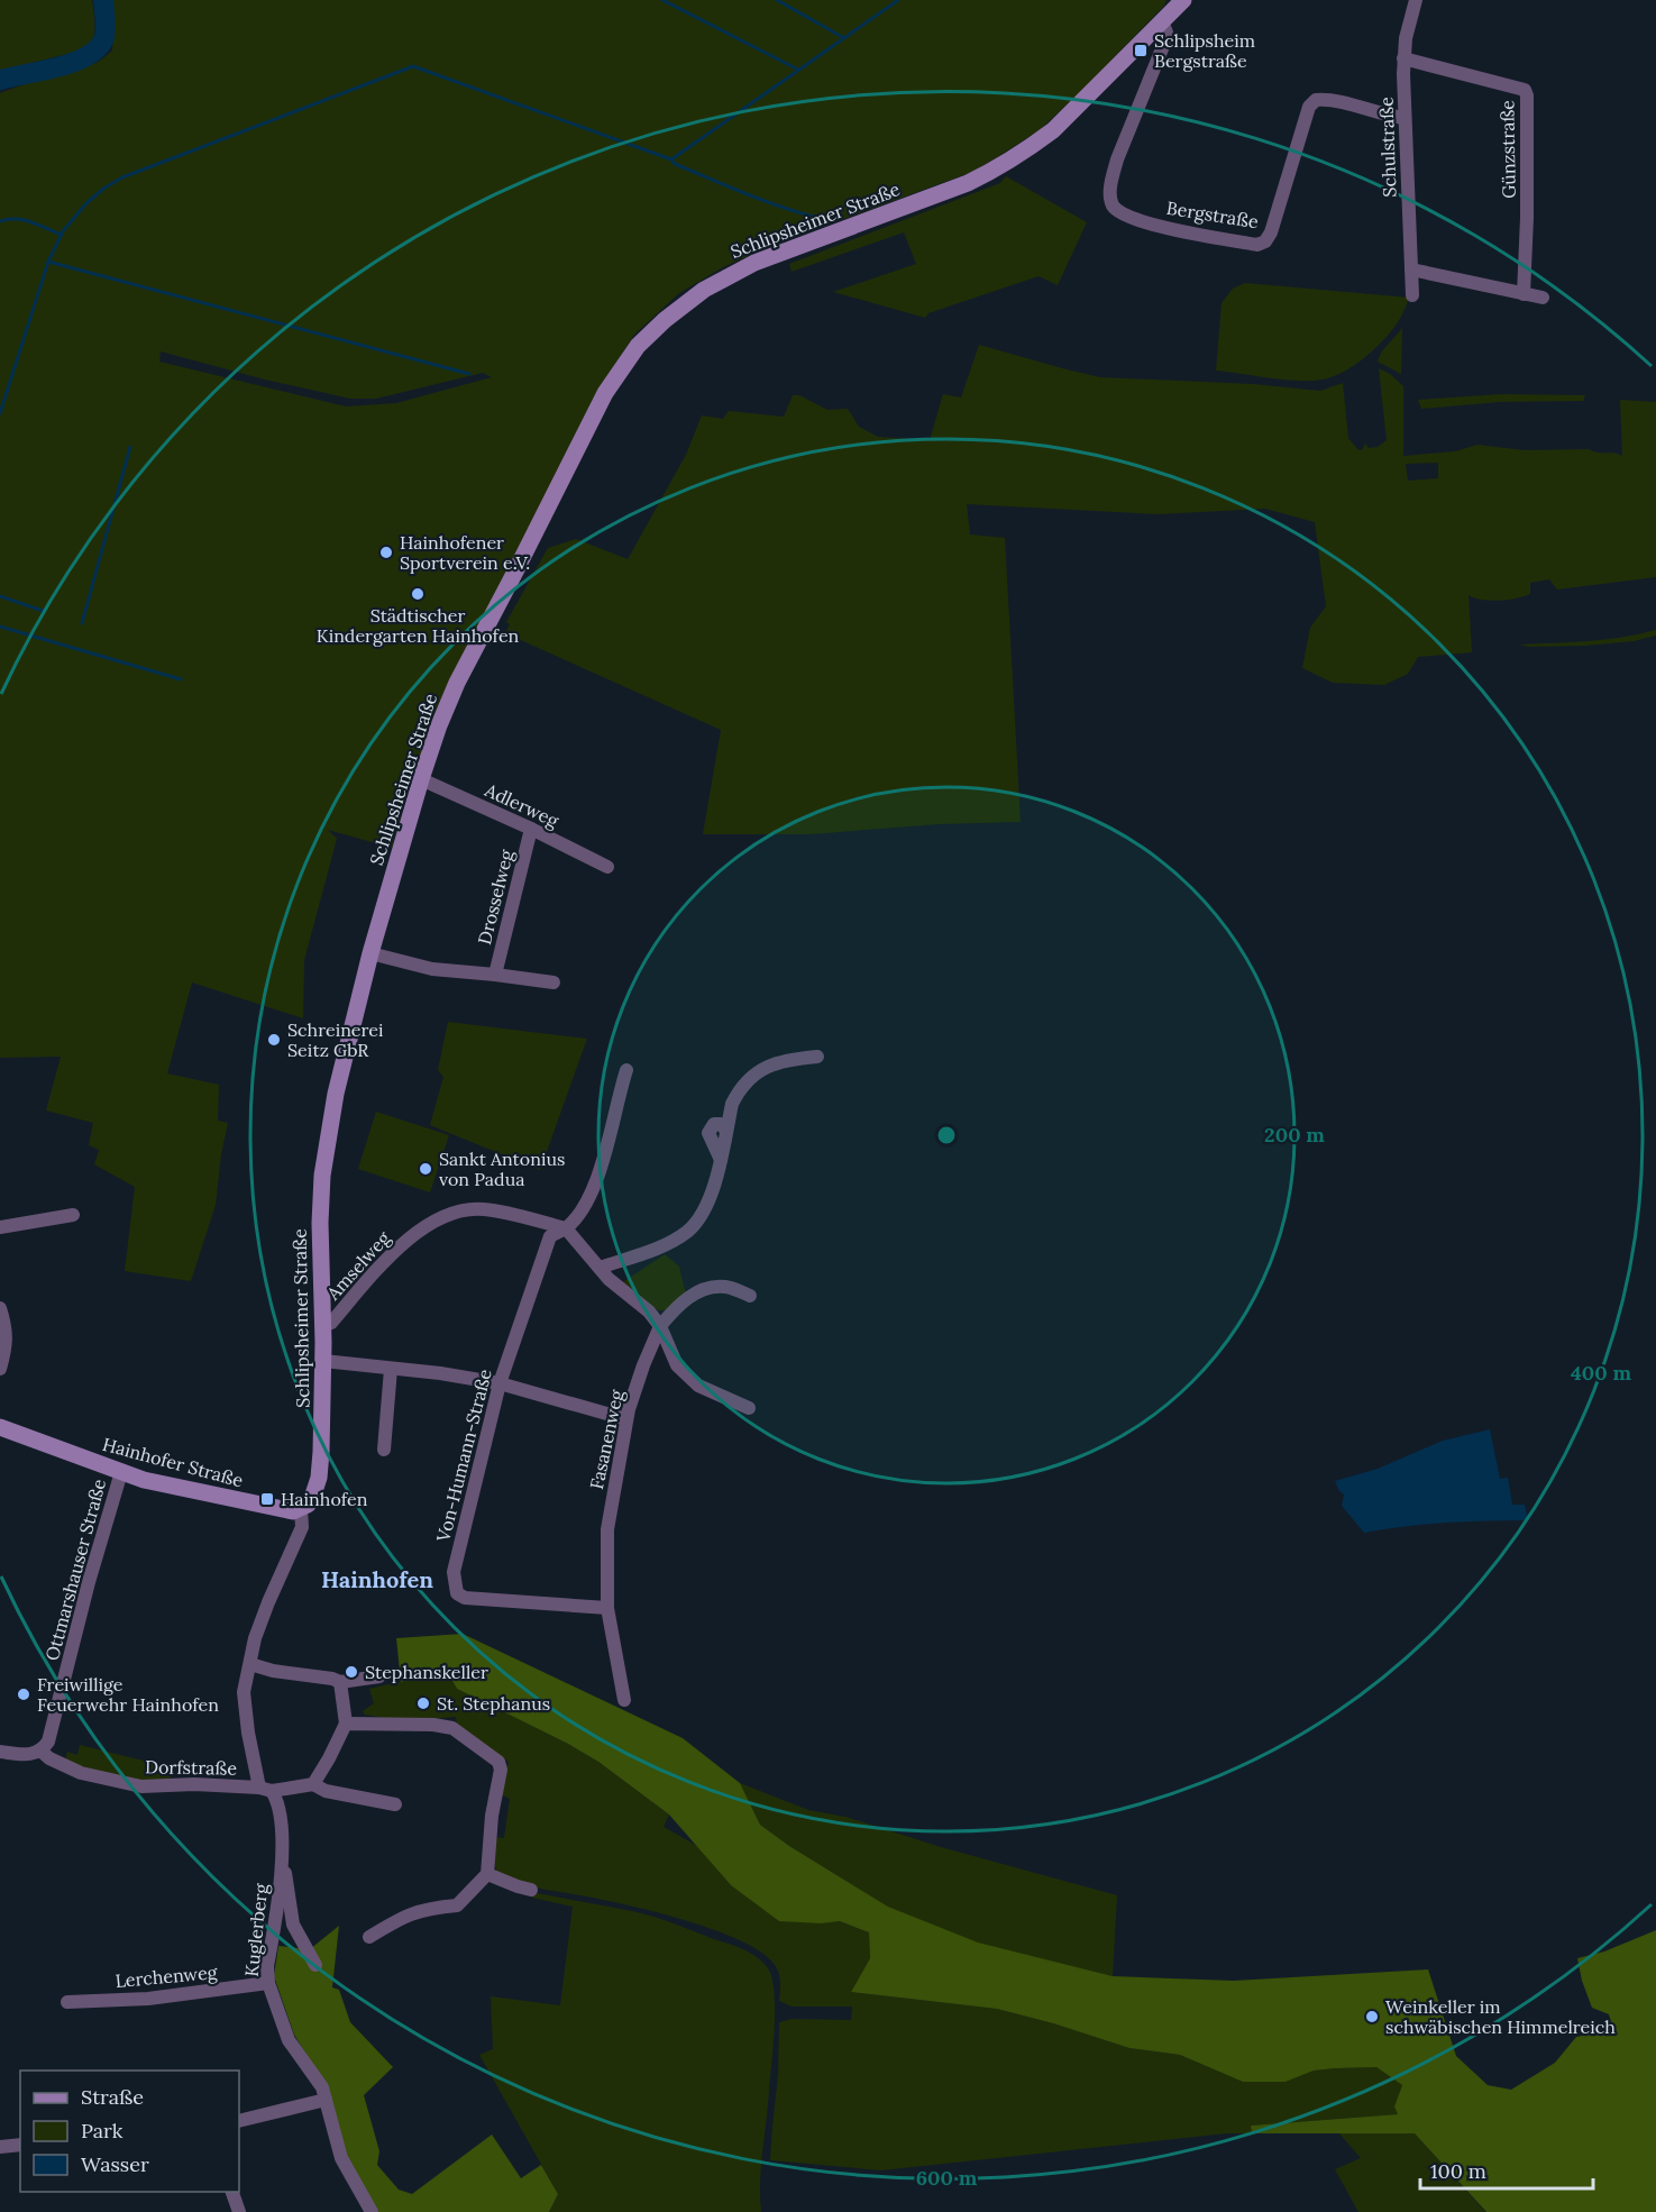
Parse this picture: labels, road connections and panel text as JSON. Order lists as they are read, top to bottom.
{
  "streets": {
    "street": [
      "Schulstraße",
      "Günzstraße",
      "Bergstraße",
      "Schlipsheimer Straße",
      "Adlerweg",
      "Drosselweg",
      "Amselweg",
      "Fasanenweg",
      "Von-Humann-Straße",
      "Hainhofer Straße",
      "Ottmarshauser Straße",
      "Dorfstraße",
      "Kuglerberg",
      "Lerchenweg"
    ]
  },
  "crossings": [
    ["Schulstraße", "Günzstraße"],
    ["Schulstraße", "Bergstraße"],
    ["Bergstraße", "Schlipsheimer Straße"],
    ["Schlipsheimer Straße", "Adlerweg"],
    ["Schlipsheimer Straße", "Drosselweg"],
    ["Schlipsheimer Straße", "Amselweg"],
    ["Schlipsheimer Straße", "Hainhofer Straße"],
    ["Schlipsheimer Straße", "Dorfstraße"],
    ["Adlerweg", "Drosselweg"],
    ["Amselweg", "Von-Humann-Straße"],
    ["Fasanenweg", "Von-Humann-Straße"],
    ["Hainhofer Straße", "Ottmarshauser Straße"],
    ["Hainhofer Straße", "Dorfstraße"],
    ["Ottmarshauser Straße", "Dorfstraße"],
    ["Dorfstraße", "Kuglerberg"],
    ["Kuglerberg", "Lerchenweg"]
  ],
  "districts": ["Hainhofen"],
  "places": {
    "transit": ["Schlipsheim Bergstraße", "Hainhofen"],
    "other": [
      "Hainhofener Sportverein e.V.",
      "Städtischer Kindergarten Hainhofen",
      "Schreinerei Seitz GbR",
      "Sankt Antonius von Padua",
      "Stephanskeller",
      "Freiwillige Feuerwehr Hainhofen",
      "St. Stephanus",
      "Weinkeller im schwäbischen Himmelreich"
    ]
  },
  "legend": ["Straße", "Park", "Wasser"],
  "scale_bar": "100 m",
  "rings": ["200 m", "400 m", "600 m"]
}
